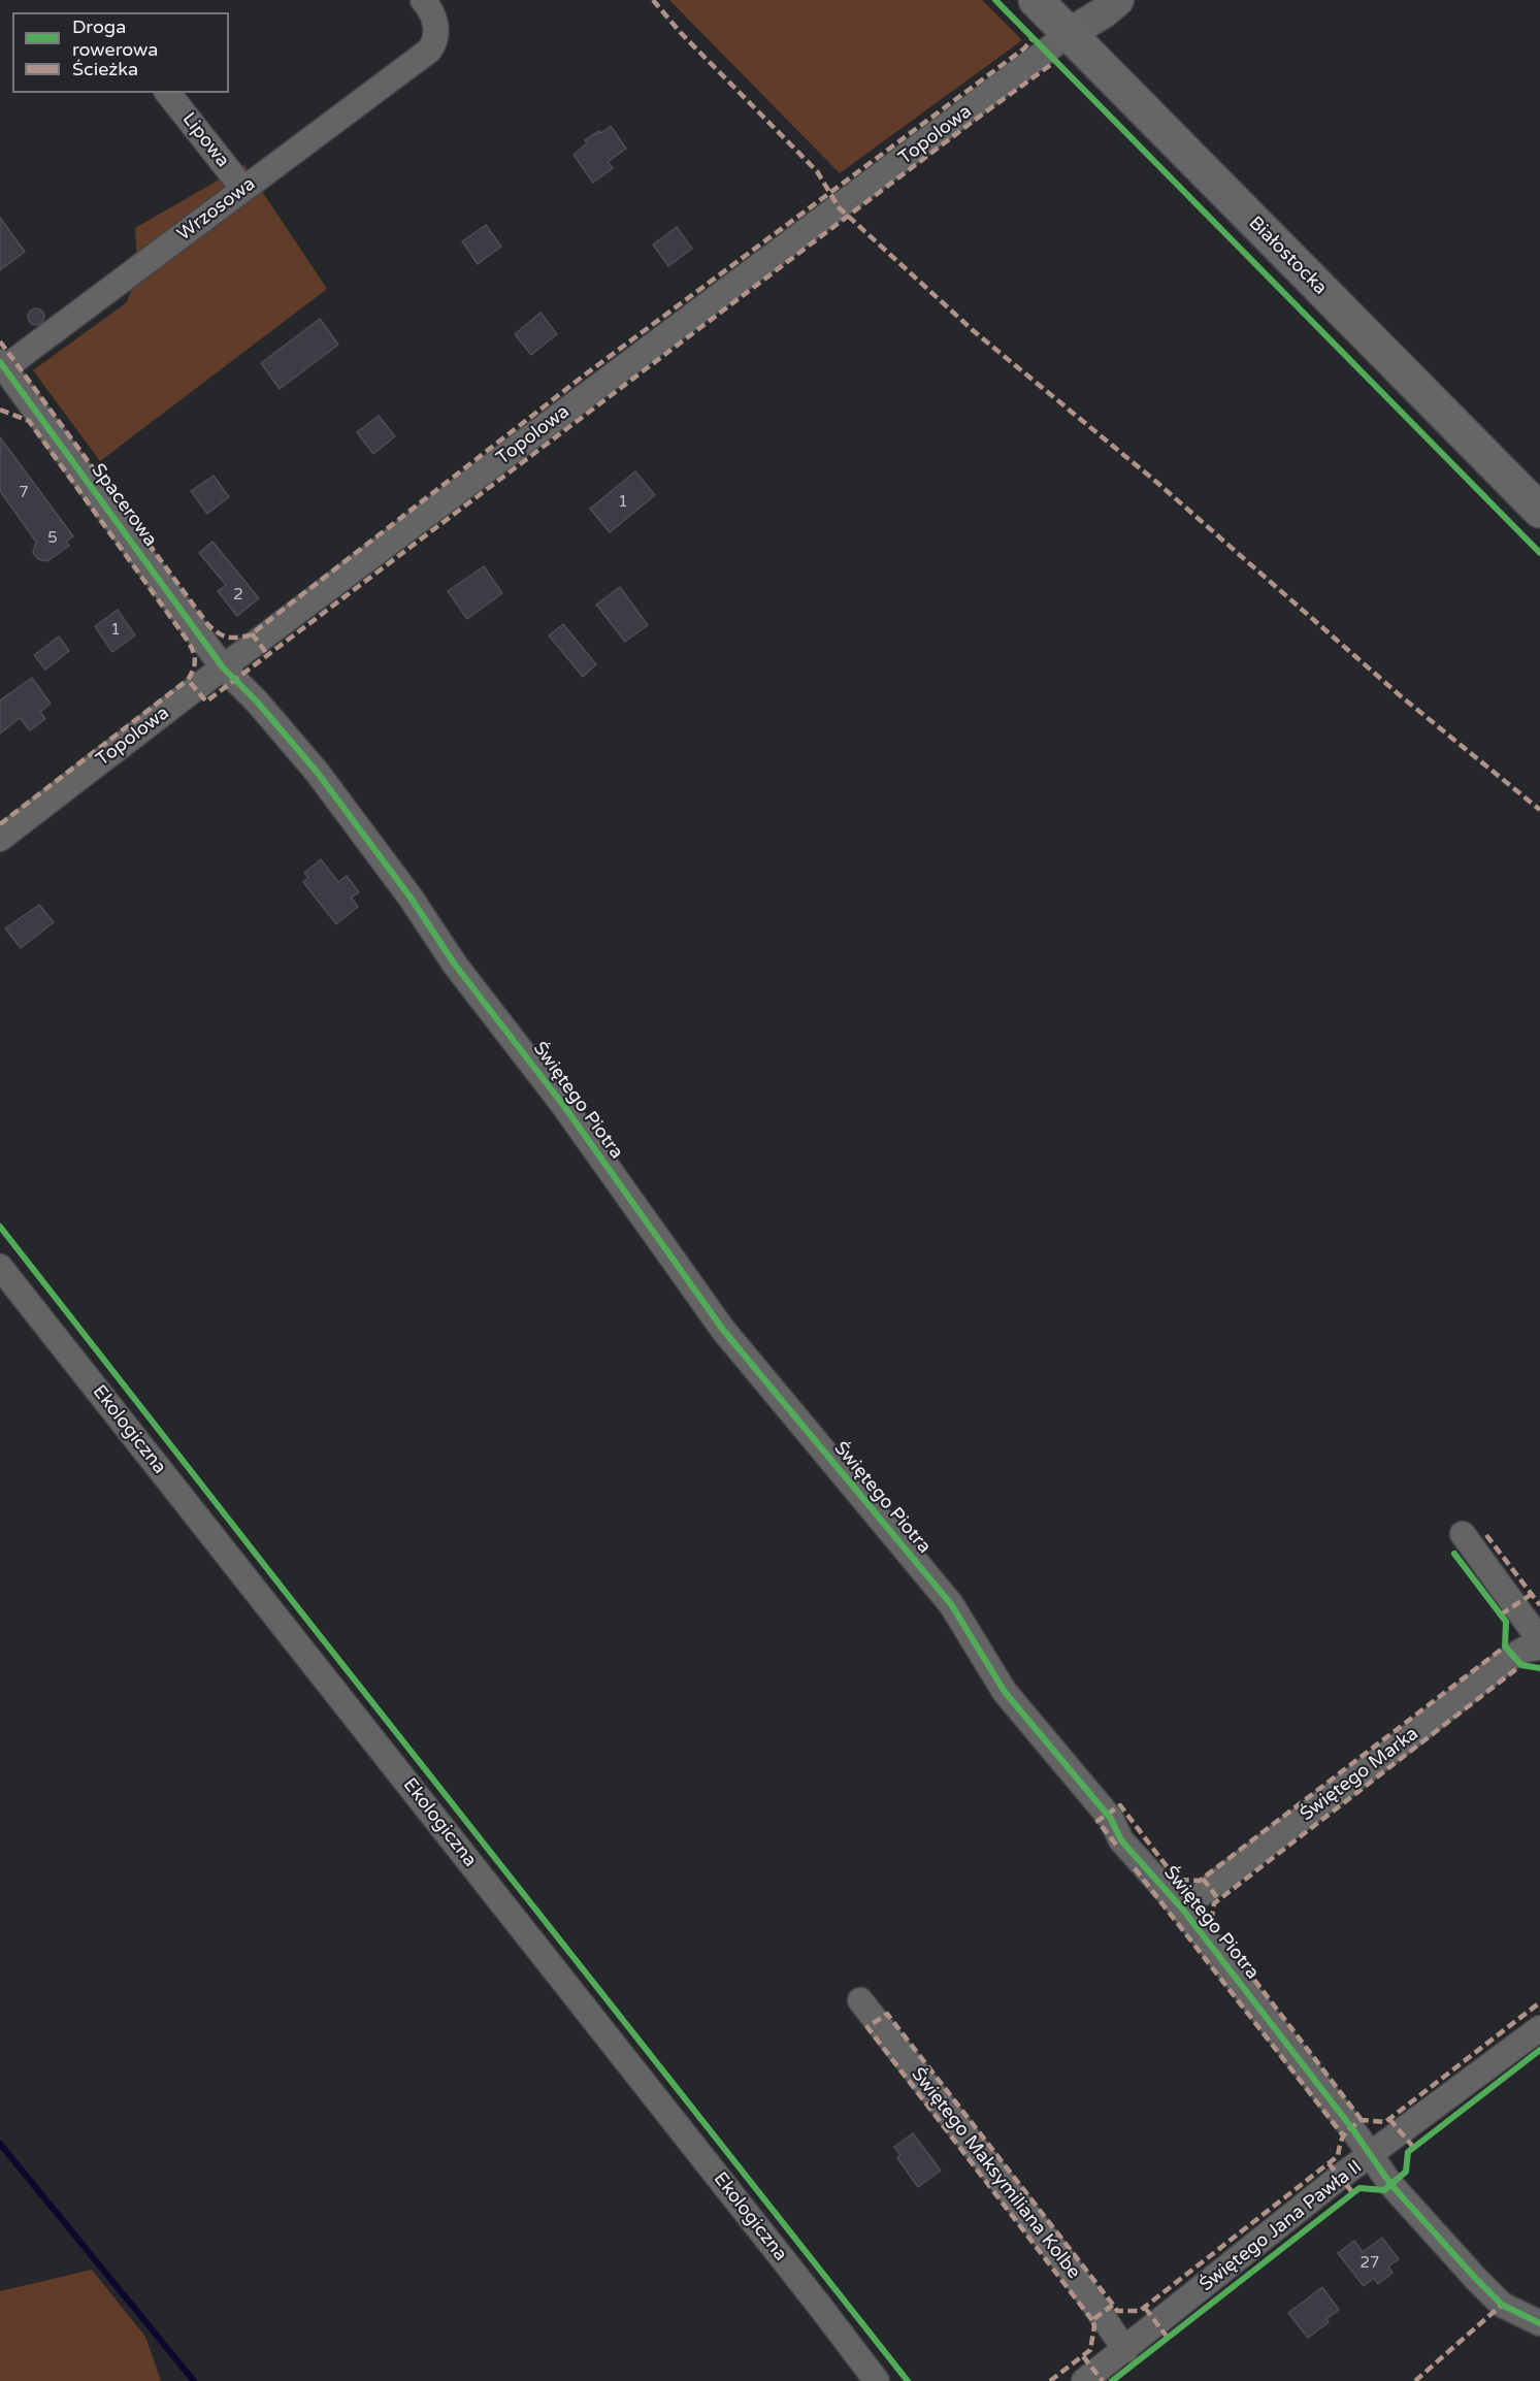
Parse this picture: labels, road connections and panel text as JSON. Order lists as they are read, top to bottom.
{
  "streets": {
    "main road": ["Białostocka"],
    "street": [
      "Topolowa",
      "Lipowa",
      "Wrzosowa",
      "Spacerowa",
      "Świętego Piotra",
      "Ekologiczna",
      "Świętego Marka",
      "Świętego Maksymiliana Kolbe",
      "Świętego Jana Pawła II"
    ]
  },
  "crossings": [
    ["Topolowa", "Białostocka"],
    ["Topolowa", "Spacerowa"],
    ["Topolowa", "Świętego Piotra"],
    ["Lipowa", "Wrzosowa"],
    ["Wrzosowa", "Spacerowa"],
    ["Spacerowa", "Świętego Piotra"],
    ["Świętego Piotra", "Świętego Marka"],
    ["Świętego Piotra", "Świętego Jana Pawła II"],
    ["Świętego Maksymiliana Kolbe", "Świętego Jana Pawła II"]
  ],
  "house_numbers": [
    "7",
    "1",
    "5",
    "2",
    "1",
    "27"
  ],
  "legend": ["Droga rowerowa", "Ścieżka"]
}
